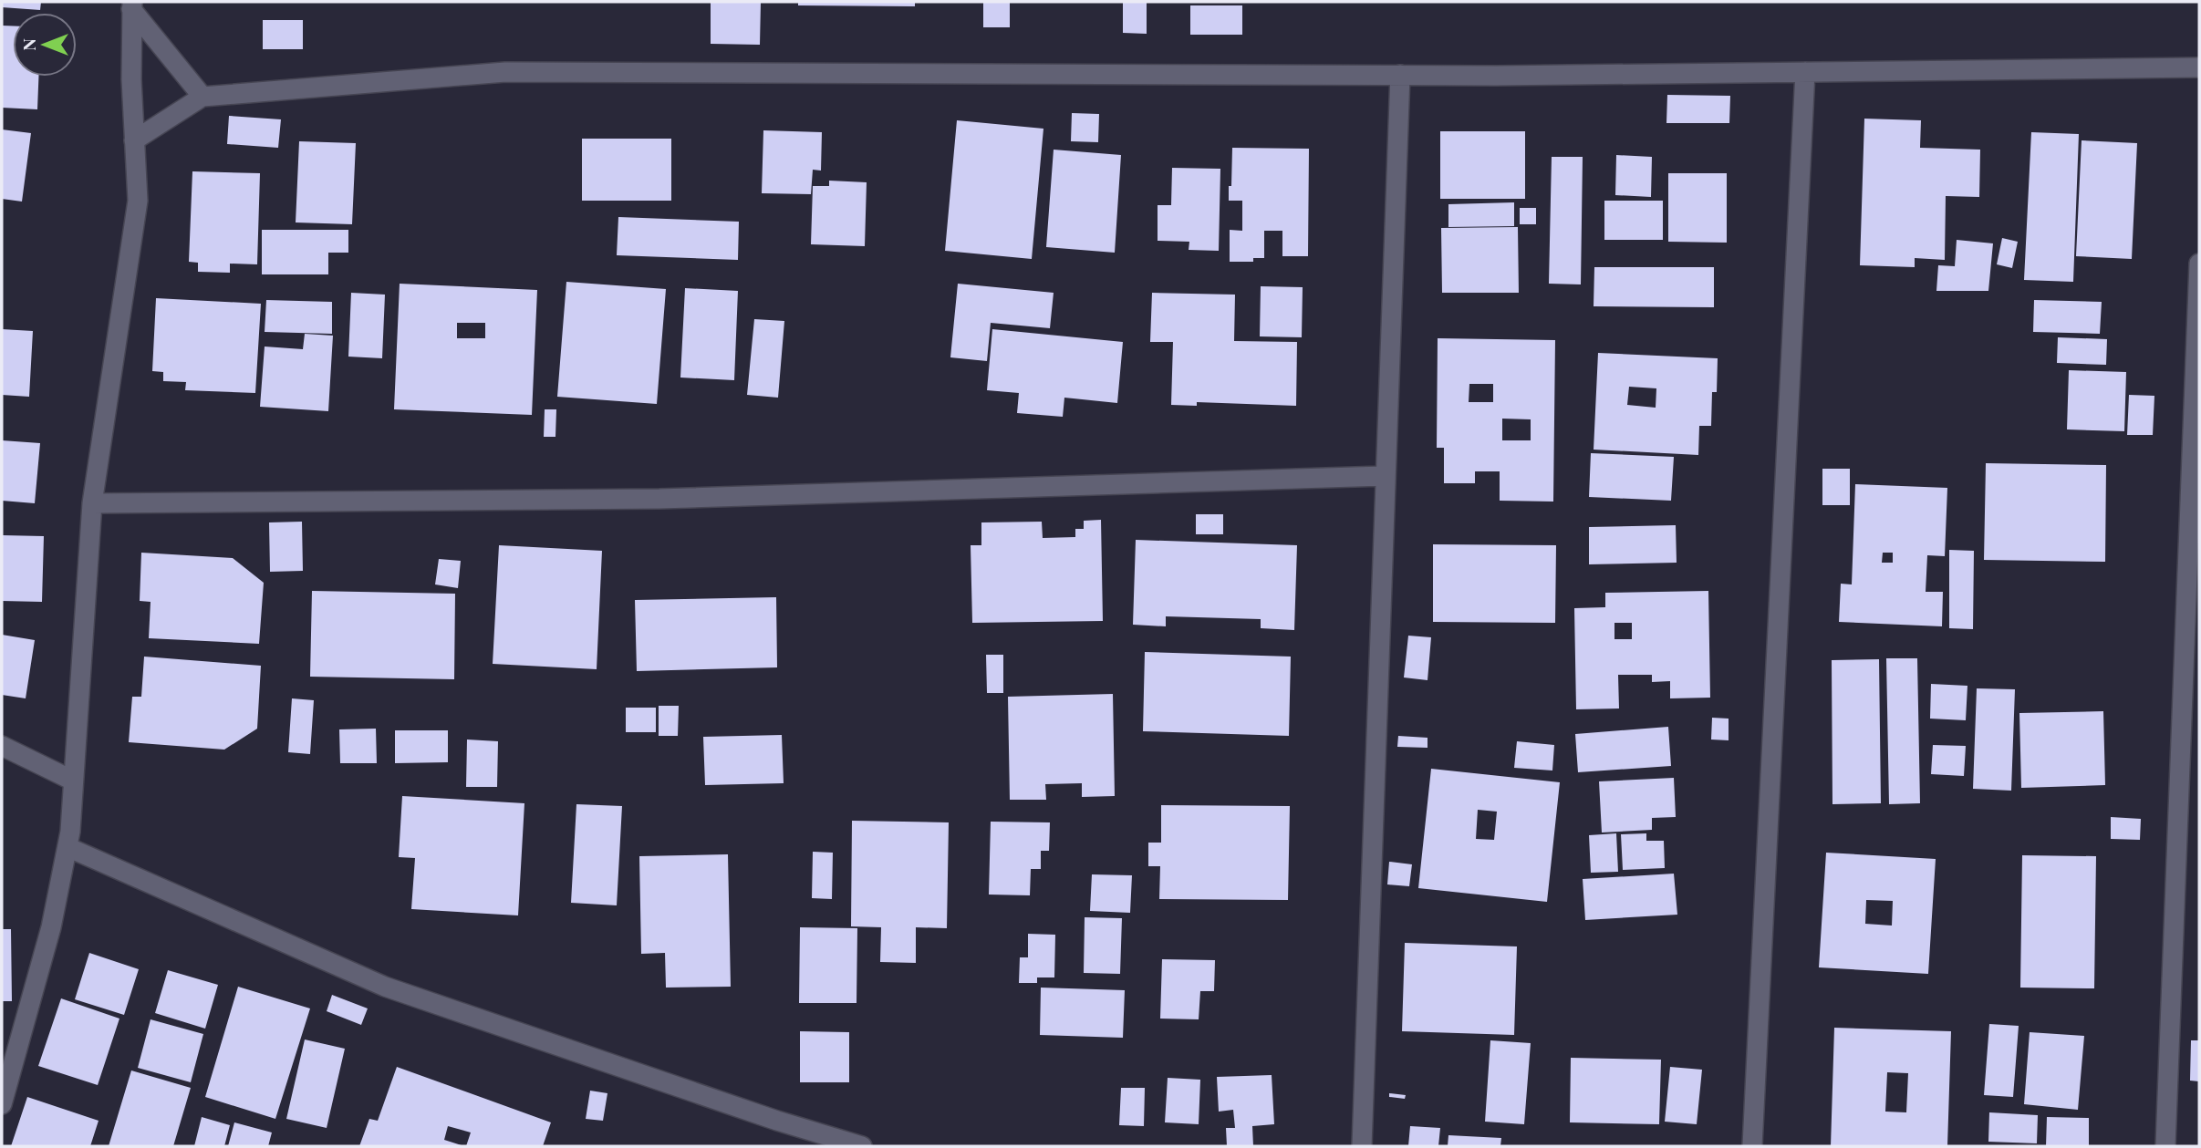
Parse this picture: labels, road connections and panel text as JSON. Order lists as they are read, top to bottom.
{
  "north": "left"
}
